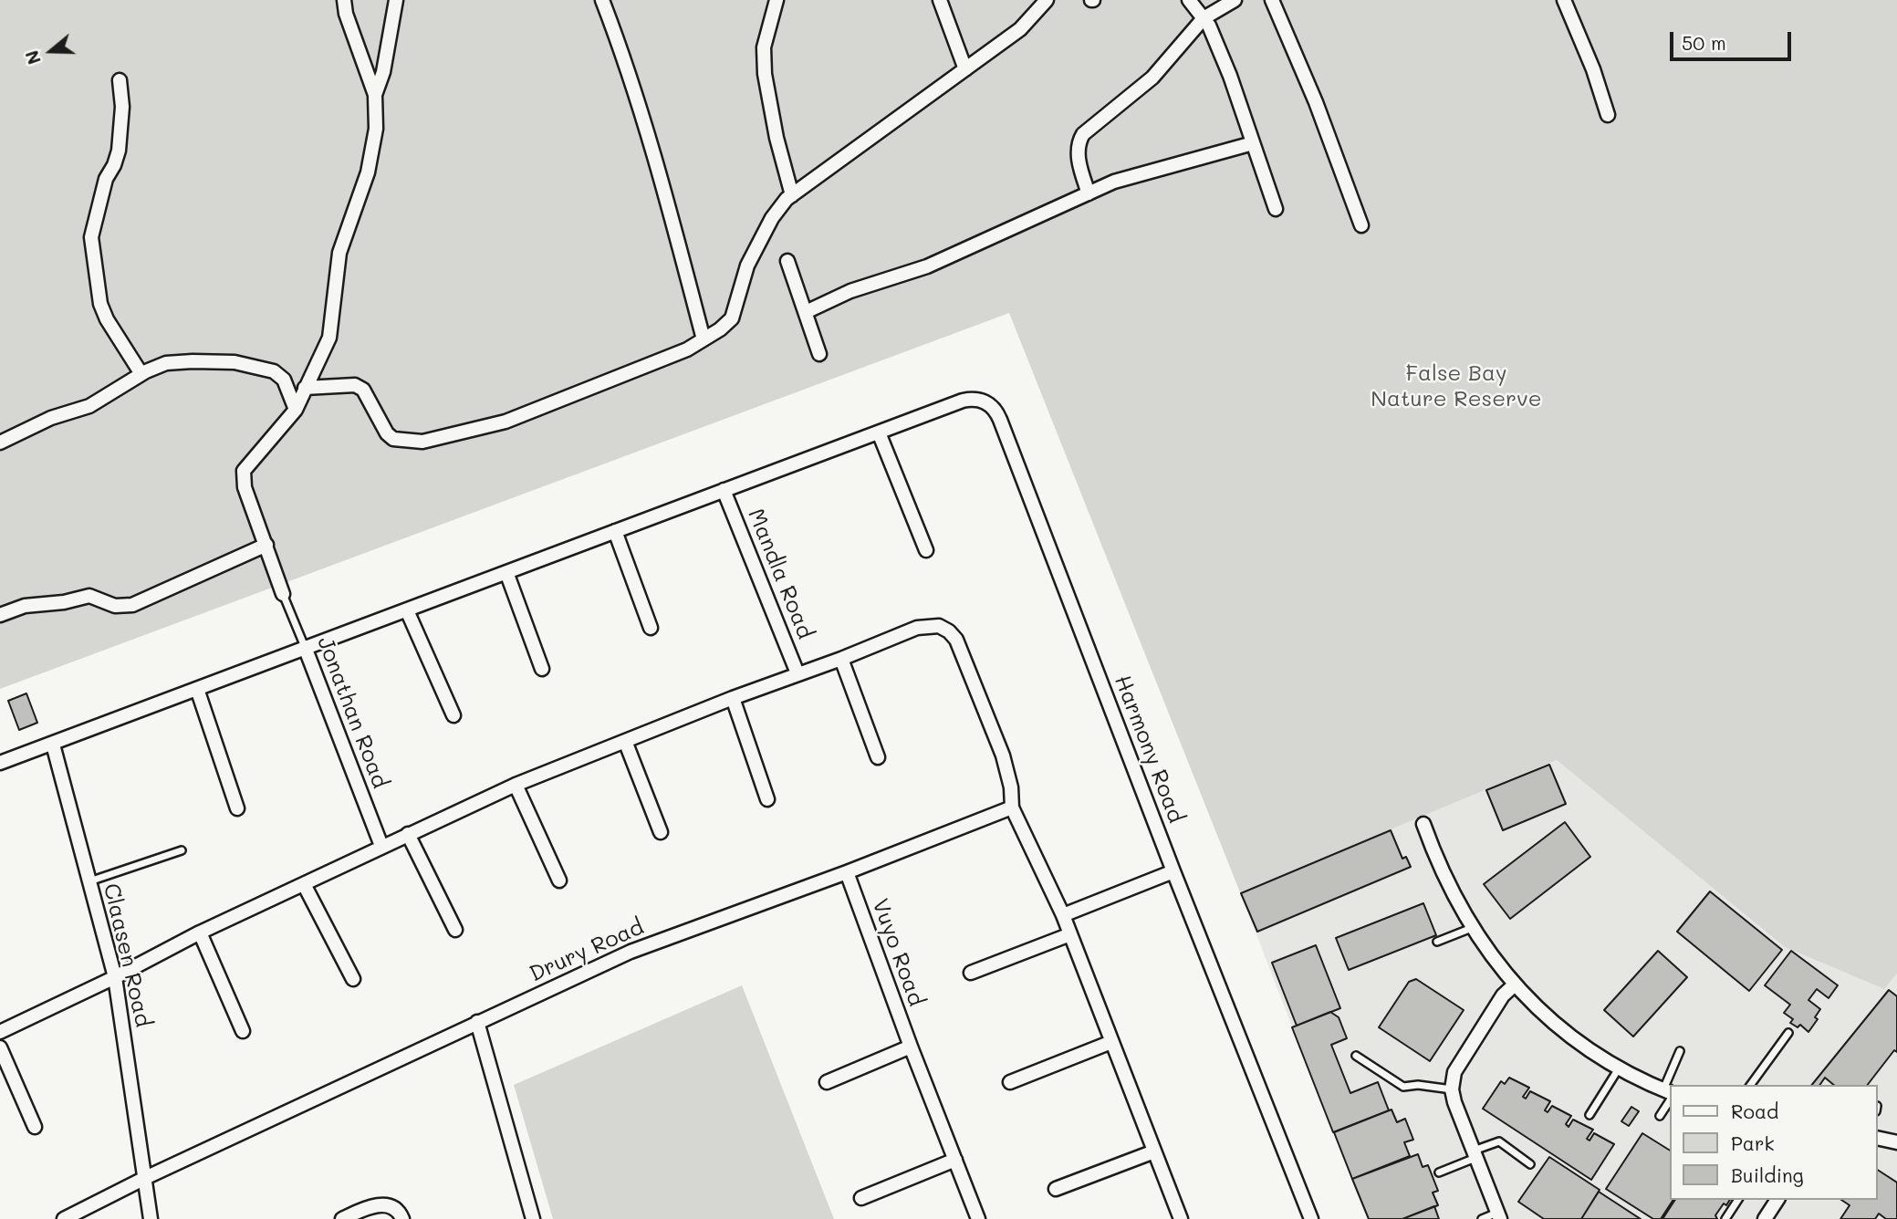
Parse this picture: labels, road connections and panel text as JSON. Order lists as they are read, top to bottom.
{
  "streets": {
    "street": [
      "Mandla Road",
      "Jonathan Road",
      "Harmony Road",
      "Drury Road",
      "Vuyo Road",
      "Claasen Road"
    ]
  },
  "crossings": [
    ["Mandla Road", "Harmony Road"],
    ["Jonathan Road", "Harmony Road"],
    ["Harmony Road", "Claasen Road"],
    ["Drury Road", "Vuyo Road"],
    ["Drury Road", "Claasen Road"]
  ],
  "parks": ["False Bay Nature Reserve"],
  "legend": ["Road", "Park", "Building"],
  "scale_bar": "50 m",
  "north": "left"
}
